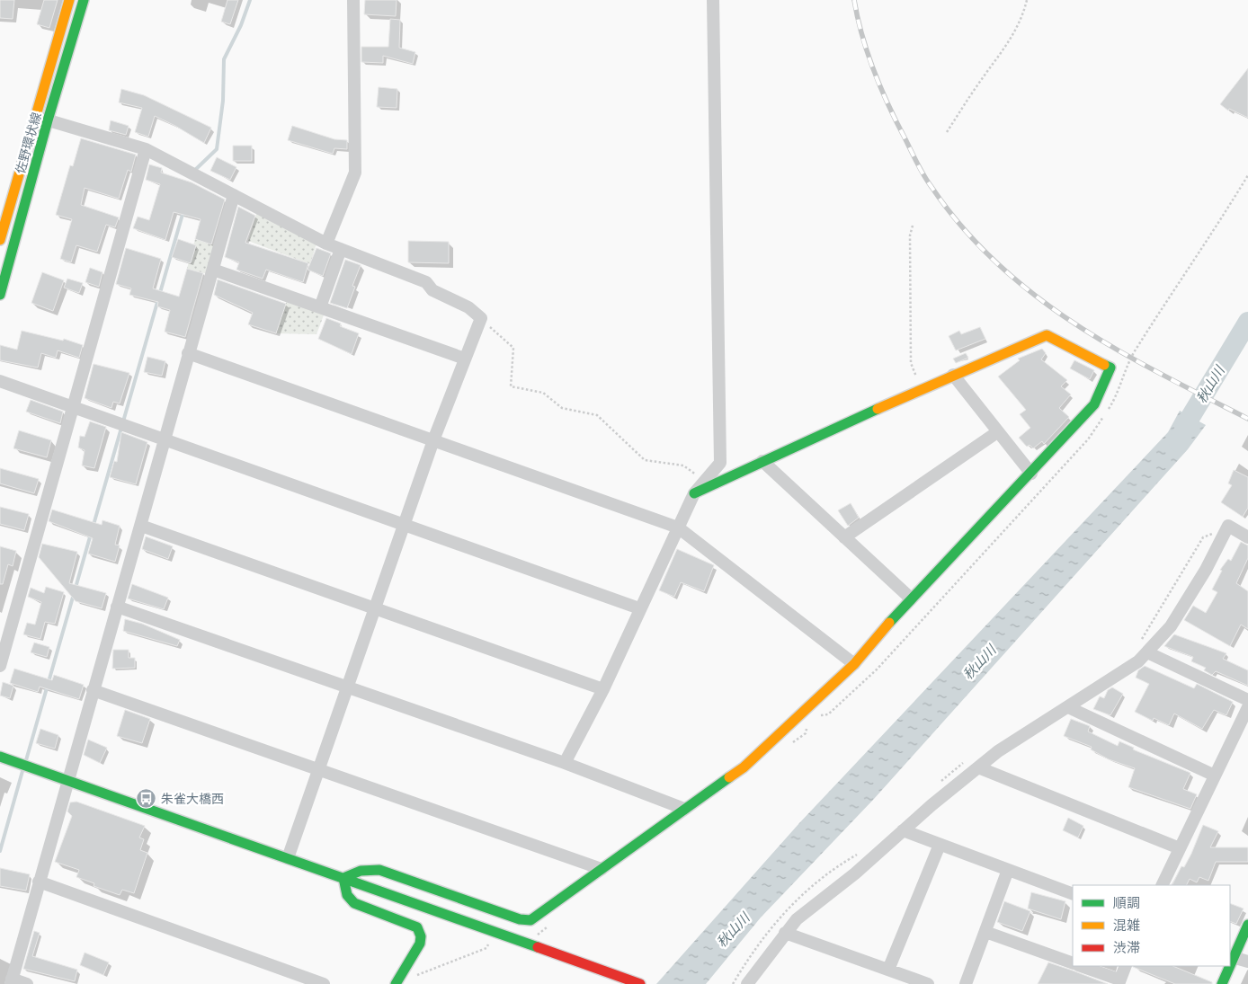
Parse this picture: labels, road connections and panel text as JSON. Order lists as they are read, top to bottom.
{
  "streets": {
    "street": ["佐野環状線"]
  },
  "water": ["秋山川"],
  "places": {
    "bus stop": ["朱雀大橋西"]
  },
  "legend": ["順調", "混雑", "渋滞"]
}
